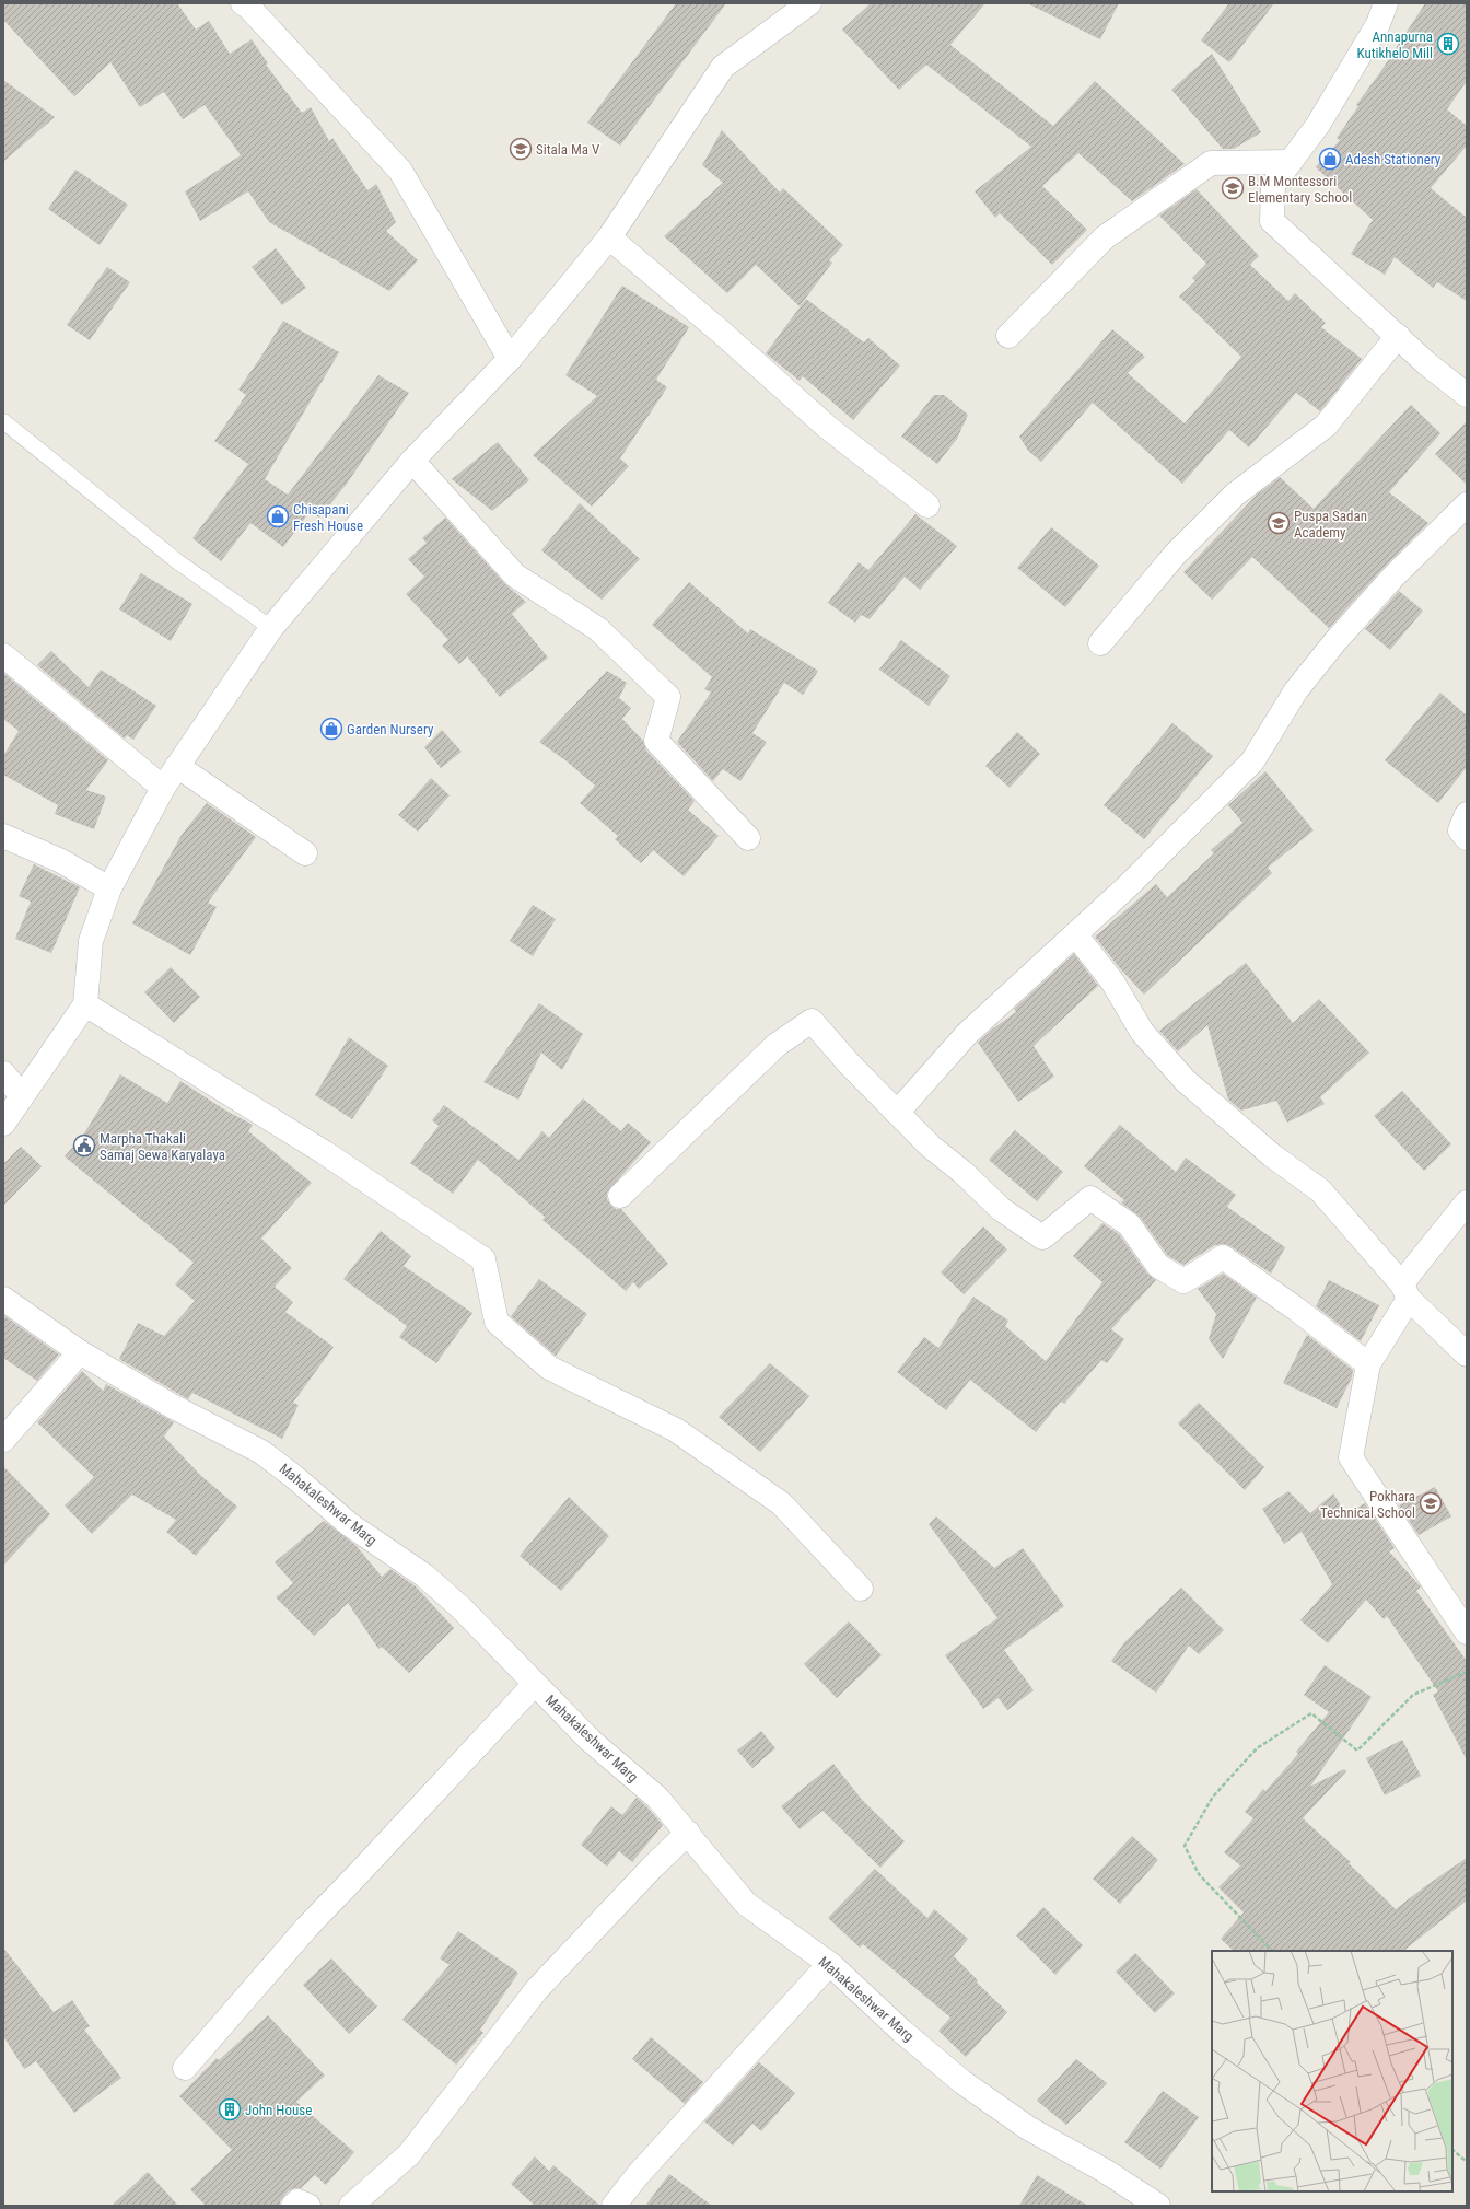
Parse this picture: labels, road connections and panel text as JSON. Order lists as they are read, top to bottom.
{
  "streets": {
    "street": ["Mahakaleshwar Marg"]
  },
  "places": {
    "building": ["Annapurna Kutikhelo Mill", "John House"],
    "school or university": [
      "Sitala Ma V",
      "B.M Montessori Elementary School",
      "Puspa Sadan Academy",
      "Pokhara Technical School"
    ],
    "shop": ["Adesh Stationery", "Chisapani Fresh House", "Garden Nursery"],
    "public building": ["Marpha Thakali Samaj Sewa Karyalaya"]
  }
}
